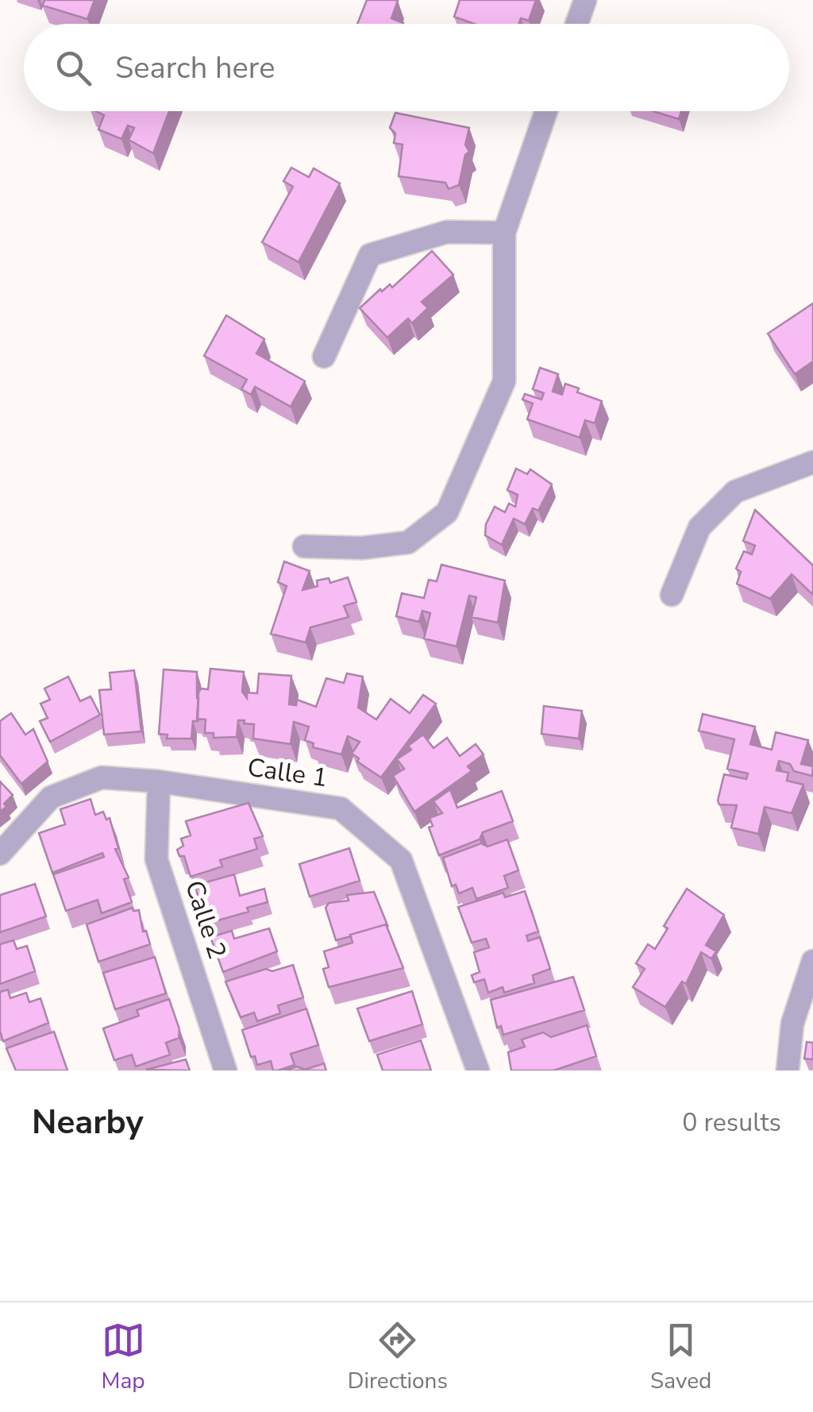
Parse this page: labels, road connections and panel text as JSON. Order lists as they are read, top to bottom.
{
  "streets": {
    "street": ["Calle 1", "Calle 2"]
  },
  "crossings": [
    ["Calle 1", "Calle 2"]
  ],
  "page": {
    "search": "Search here",
    "heading": ["Nearby", "0 results"],
    "nav": ["Map", "Directions", "Saved"]
  }
}
